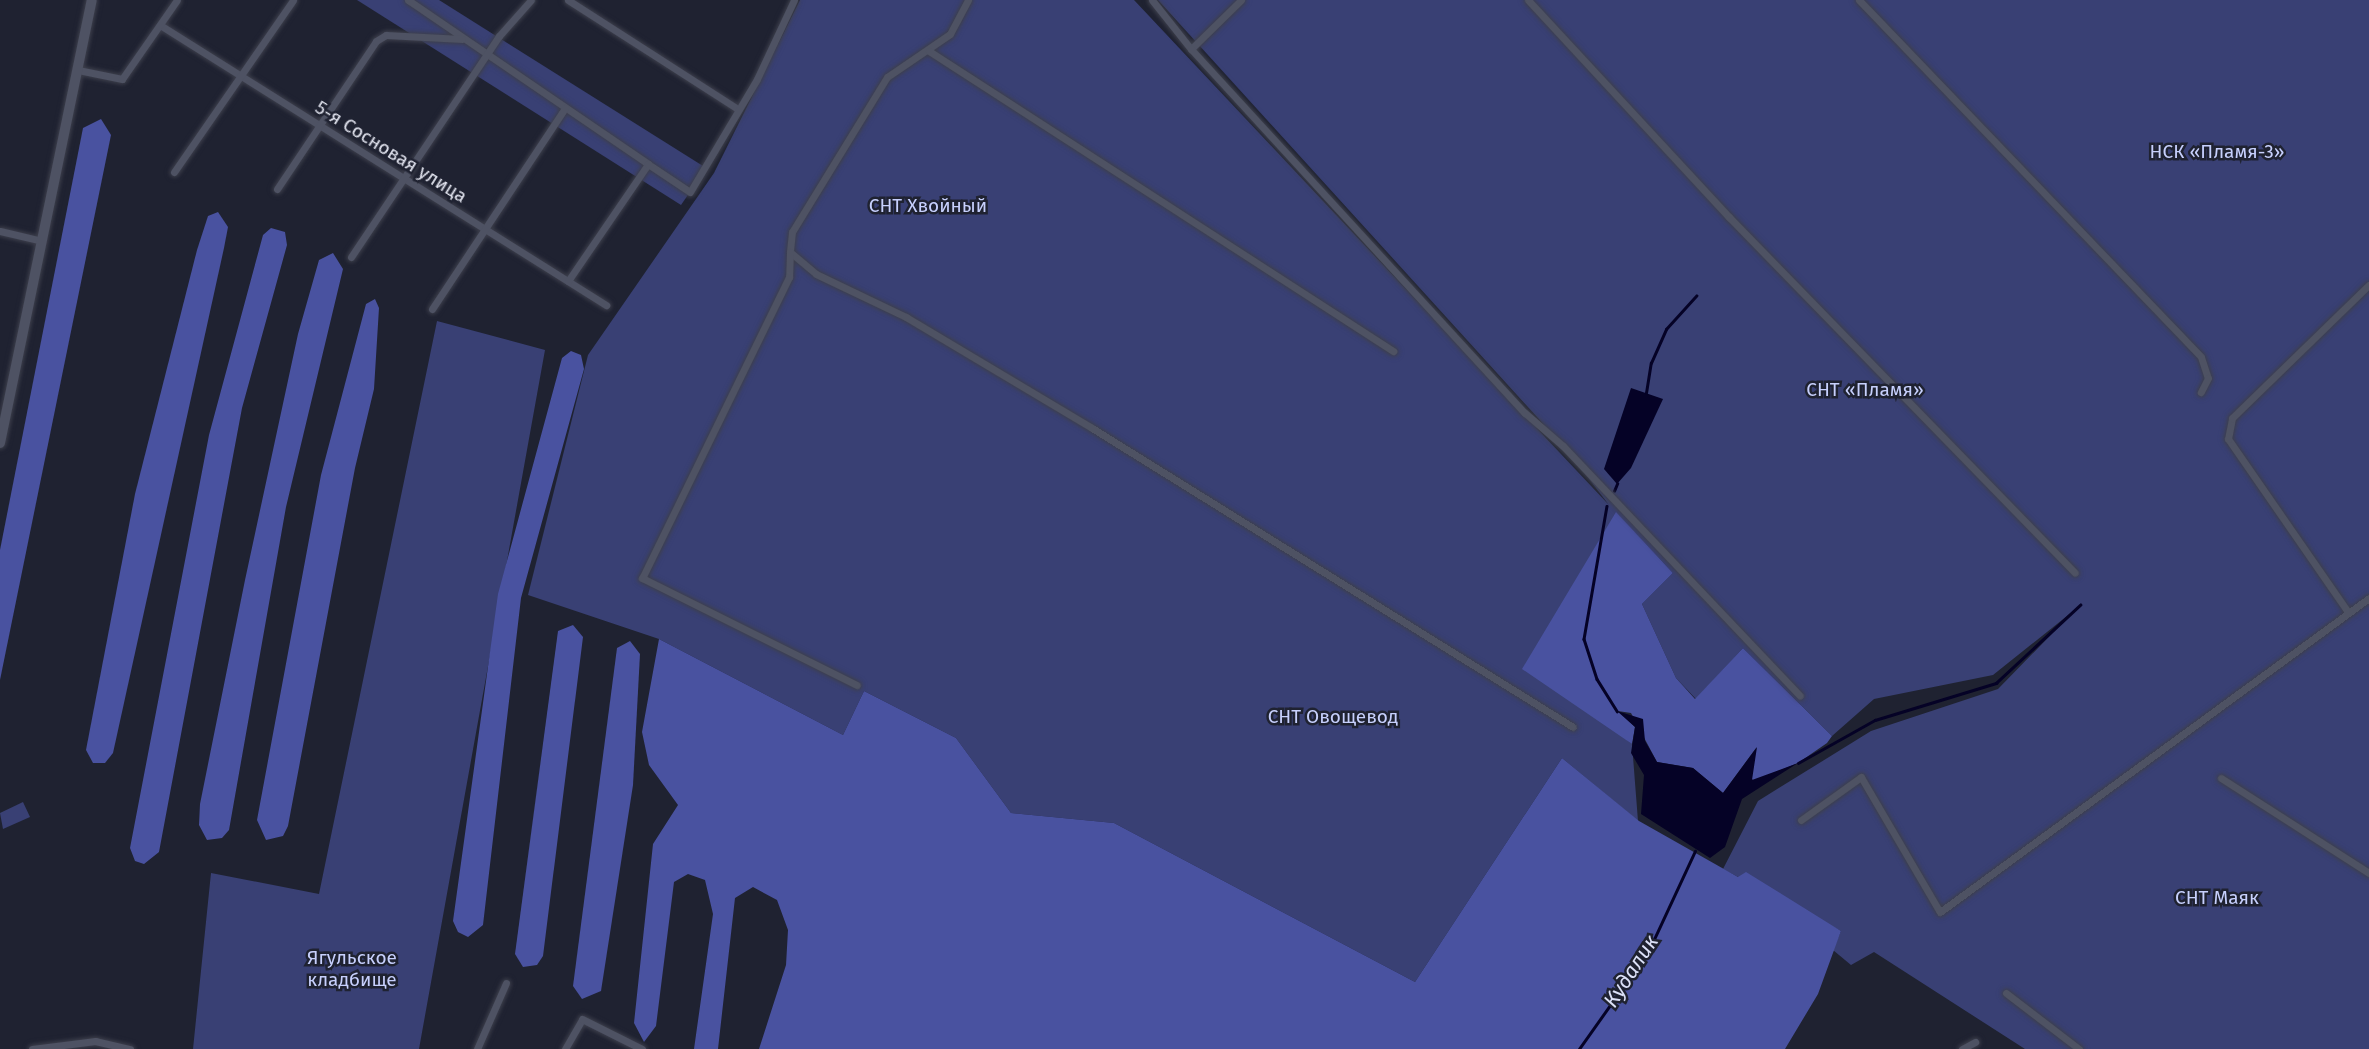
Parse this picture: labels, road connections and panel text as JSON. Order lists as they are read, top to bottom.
{
  "streets": {
    "street": ["5-я Сосновая улица"]
  },
  "water": ["Кудалик"],
  "parks": [
    "НСК «Пламя-3»",
    "СНТ Хвойный",
    "СНТ «Пламя»",
    "СНТ Овощевод",
    "СНТ Маяк",
    "Ягульское кладбище"
  ]
}
